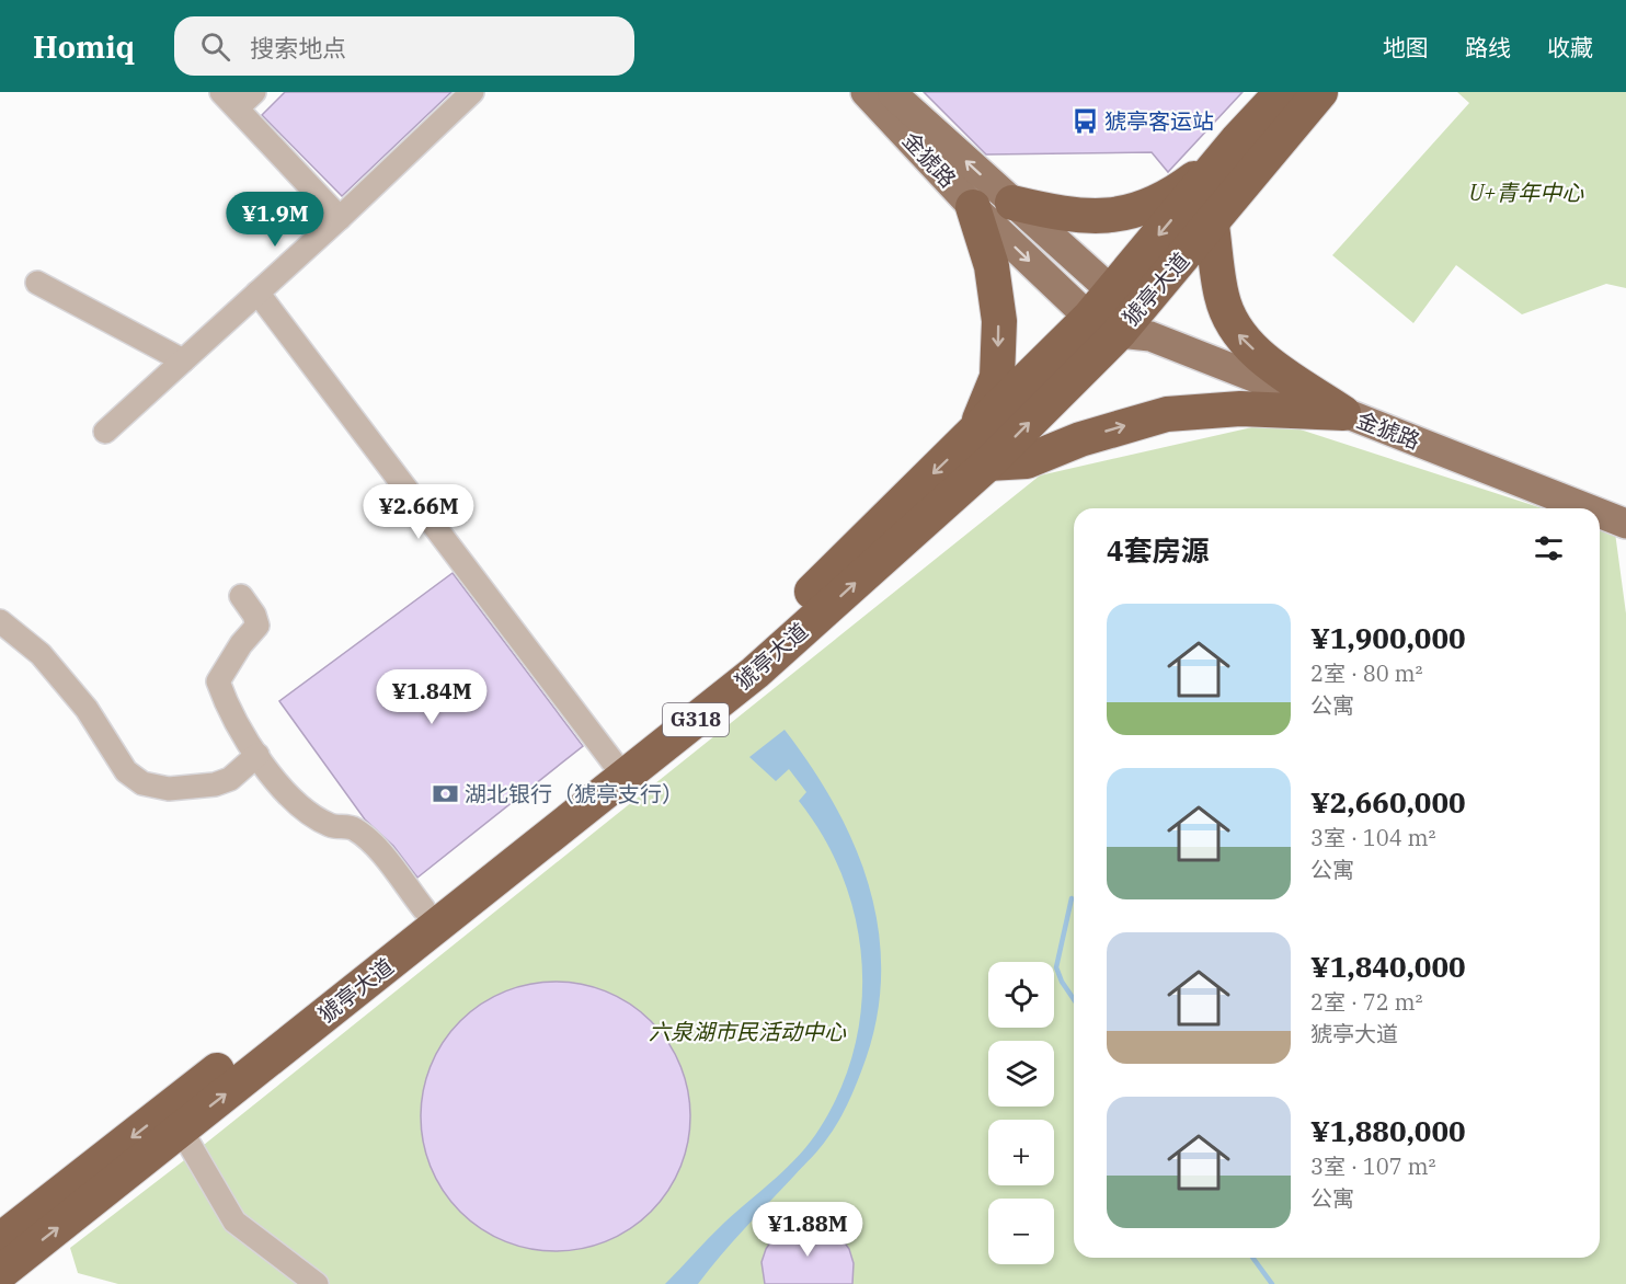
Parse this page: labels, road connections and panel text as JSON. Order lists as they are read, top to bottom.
{
  "streets": {
    "highway": ["猇亭大道", "G318"],
    "main road": ["金猇路"]
  },
  "crossings": [
    ["金猇路", "猇亭大道"]
  ],
  "parks": ["U+青年中心", "六泉湖市民活动中心"],
  "places": {
    "bus stop": ["猇亭客运站"],
    "bank": ["湖北银行（猇亭支行）"]
  },
  "page": {
    "header": "Homiq",
    "search": "搜索地点",
    "nav": ["地图", "路线", "收藏"],
    "price": [
      "¥1.9M",
      "¥2.66M",
      "¥1.84M",
      "¥1.88M"
    ],
    "heading": "4套房源",
    "list": [
      {
        "name": "¥1,900,000",
        "note": "2室 · 80 m² · 公寓"
      },
      {
        "name": "¥2,660,000",
        "note": "3室 · 104 m² · 公寓"
      },
      {
        "name": "¥1,840,000",
        "note": "2室 · 72 m² · 猇亭大道"
      },
      {
        "name": "¥1,880,000",
        "note": "3室 · 107 m² · 公寓"
      }
    ],
    "map_buttons": ["+", "−"]
  }
}
